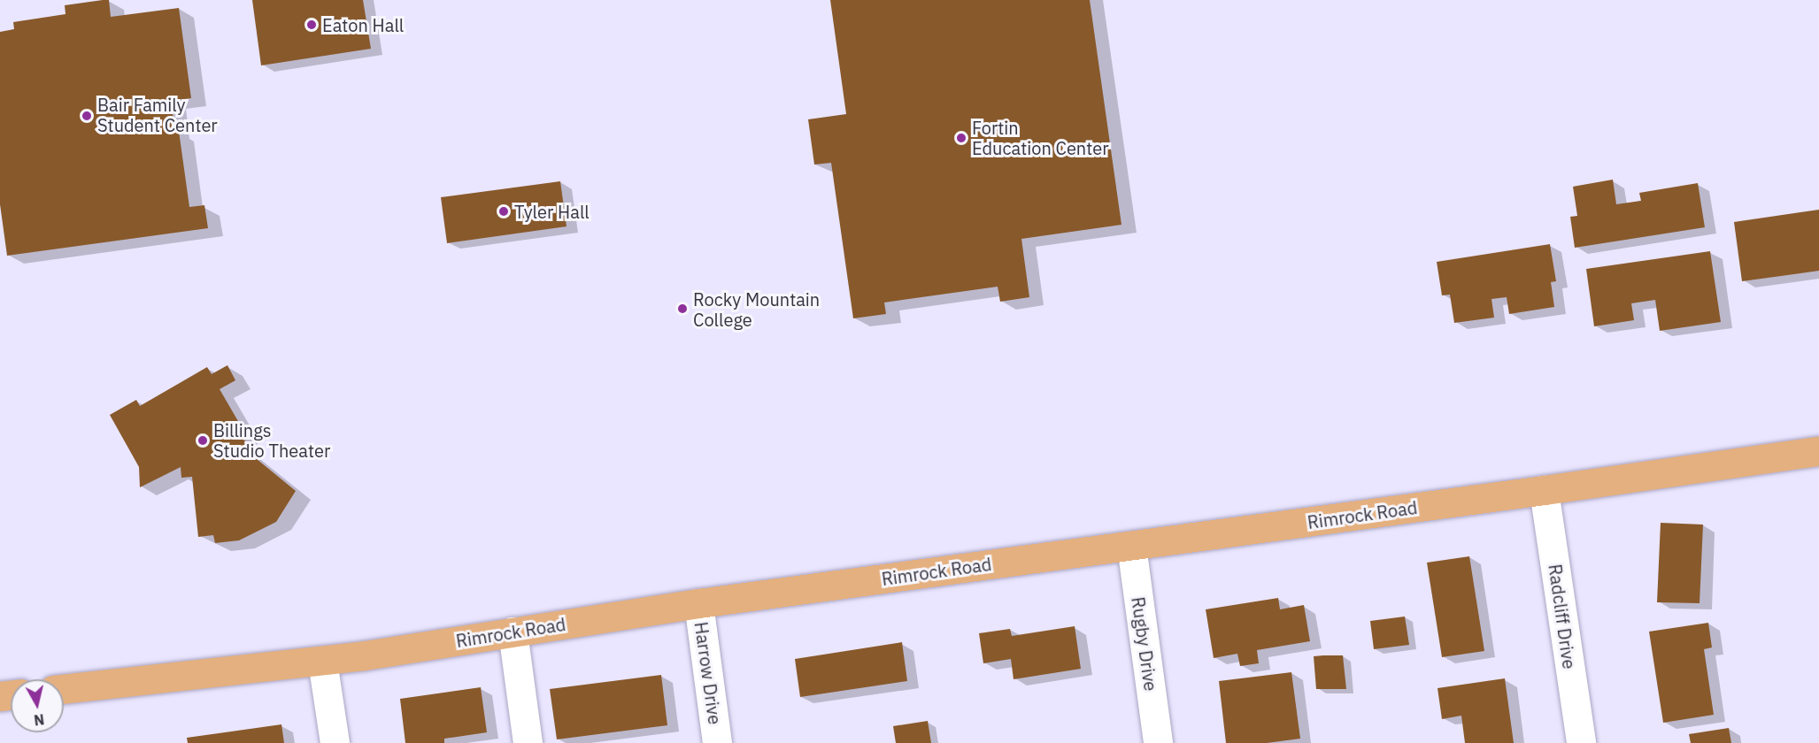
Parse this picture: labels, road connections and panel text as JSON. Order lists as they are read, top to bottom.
{
  "streets": {
    "main road": ["Rimrock Road"],
    "street": ["Radcliff Drive", "Rugby Drive", "Harrow Drive"]
  },
  "crossings": [
    ["Rimrock Road", "Radcliff Drive"],
    ["Rimrock Road", "Rugby Drive"],
    ["Rimrock Road", "Harrow Drive"]
  ],
  "places": [
    "Eaton Hall",
    "Bair Family Student Center",
    "Fortin Education Center",
    "Tyler Hall",
    "Rocky Mountain College",
    "Billings Studio Theater"
  ],
  "north": "bottom"
}
